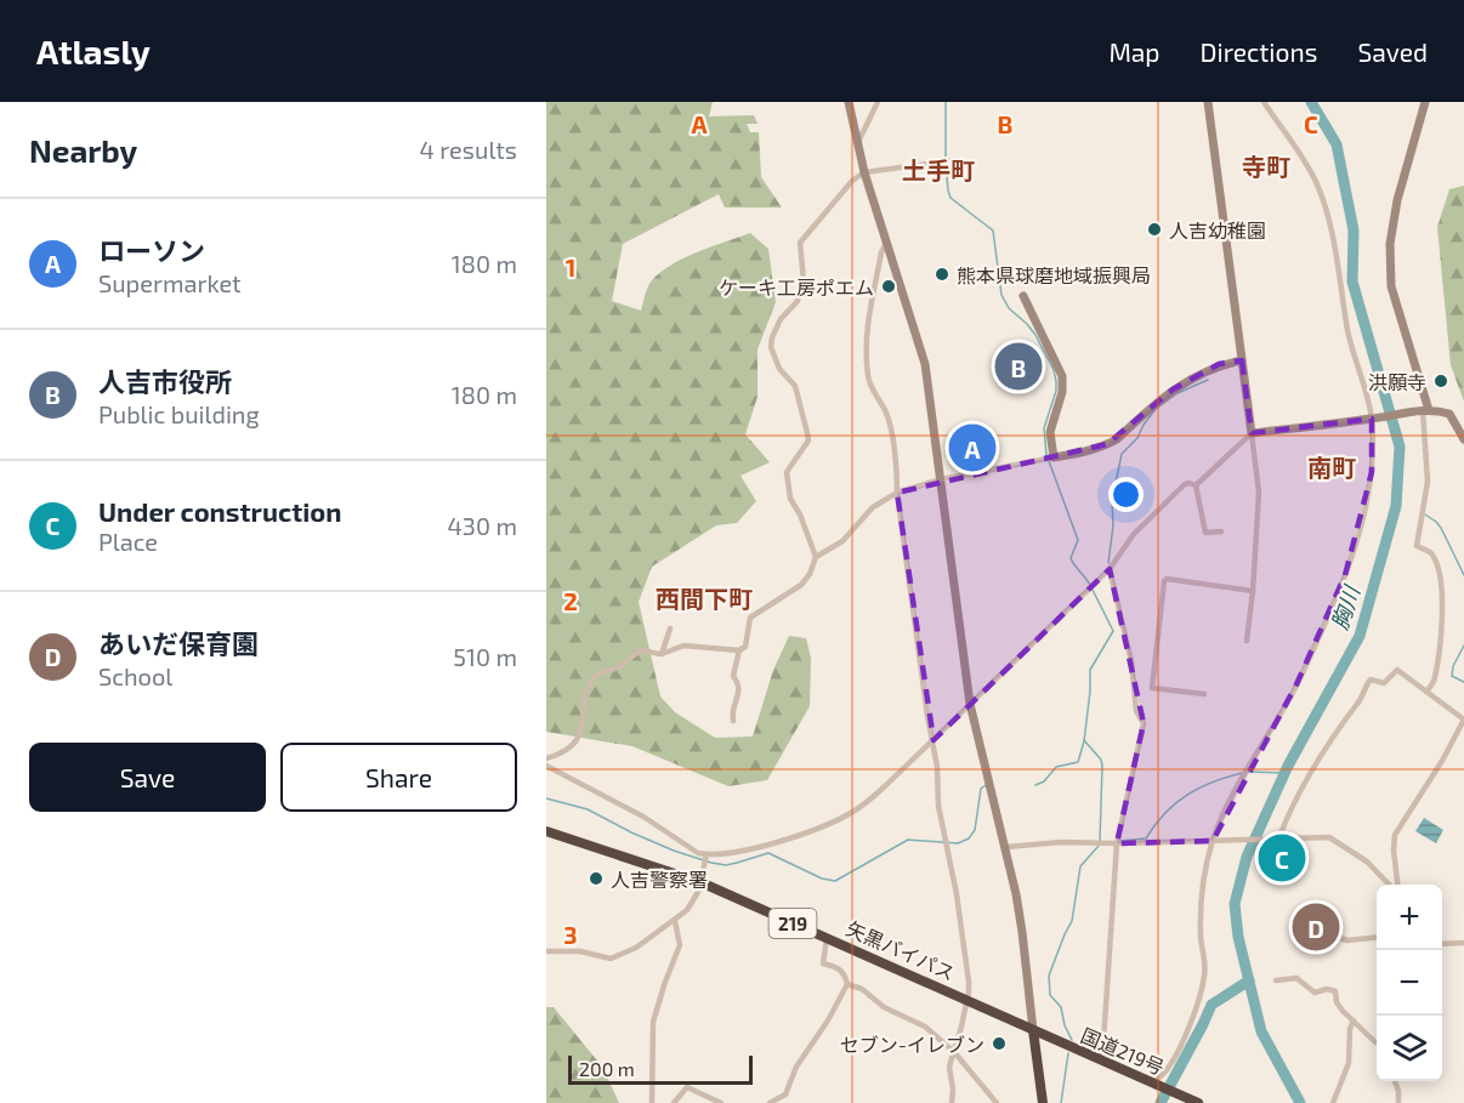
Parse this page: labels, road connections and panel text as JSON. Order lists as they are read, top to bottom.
{
  "streets": {
    "highway": ["219", "矢黒バイパス", "国道219号"]
  },
  "crossings": [
    ["矢黒バイパス", "国道219号"]
  ],
  "districts": [
    "寺町",
    "土手町",
    "南町",
    "西間下町"
  ],
  "water": ["胸川"],
  "places": [
    "人吉幼稚園",
    "熊本県球磨地域振興局",
    "ケーキ工房ポエム",
    "洪願寺",
    "人吉警察署",
    "セブン-イレブン"
  ],
  "scale_bar": "200 m",
  "page": {
    "header": "Atlasly",
    "nav": ["Map", "Directions", "Saved"],
    "heading": ["Nearby", "4 results"],
    "list": [
      {
        "mark": "A",
        "name": "ローソン",
        "note": "Supermarket",
        "value": "180 m"
      },
      {
        "mark": "B",
        "name": "人吉市役所",
        "note": "Public building",
        "value": "180 m"
      },
      {
        "mark": "C",
        "name": "Under construction",
        "note": "Place",
        "value": "430 m"
      },
      {
        "mark": "D",
        "name": "あいだ保育園",
        "note": "School",
        "value": "510 m"
      }
    ],
    "pins": [
      "B",
      "A",
      "C",
      "D"
    ],
    "buttons": ["Save", "Share"],
    "map_buttons": ["+", "−"],
    "scale": "200 m"
  },
  "grid": {
    "columns": ["A", "B", "C"],
    "rows": ["1", "2", "3"]
  }
}
